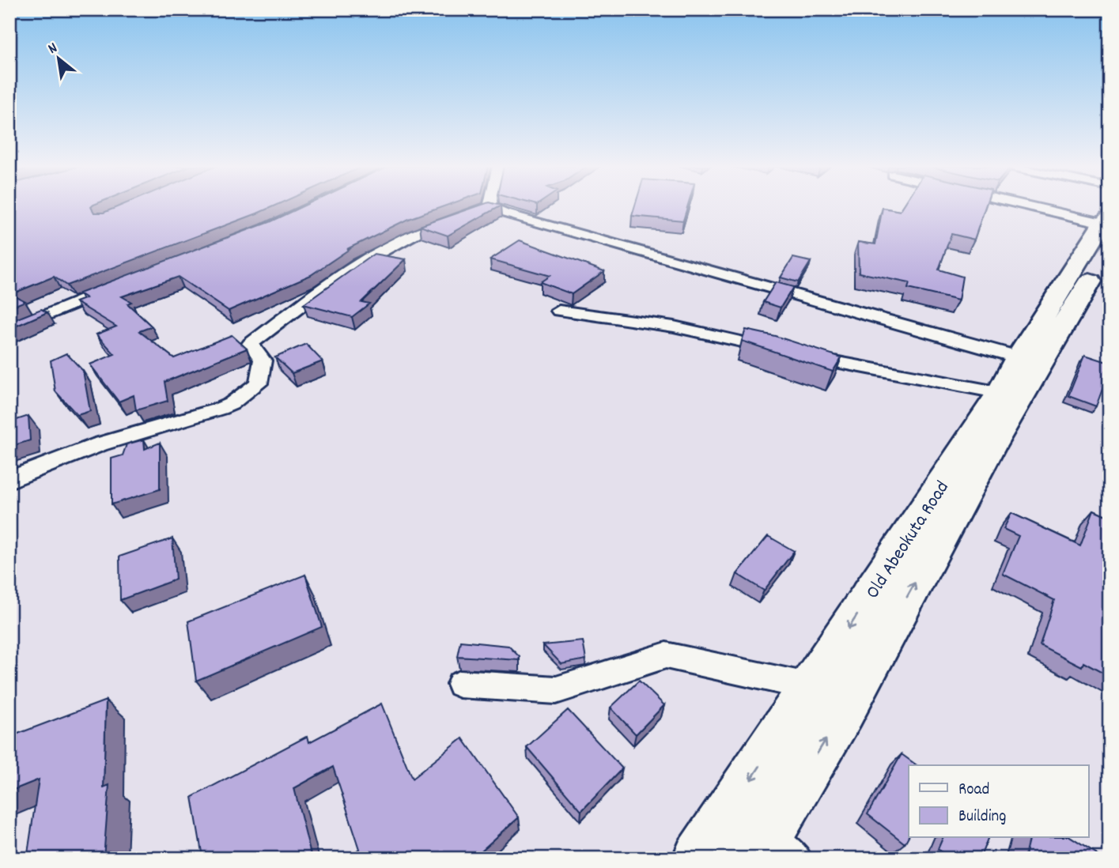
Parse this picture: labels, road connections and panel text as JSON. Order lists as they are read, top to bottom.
{
  "streets": {
    "highway": ["Old Abeokuta Road"]
  },
  "legend": ["Road", "Building"],
  "north": "top left"
}
